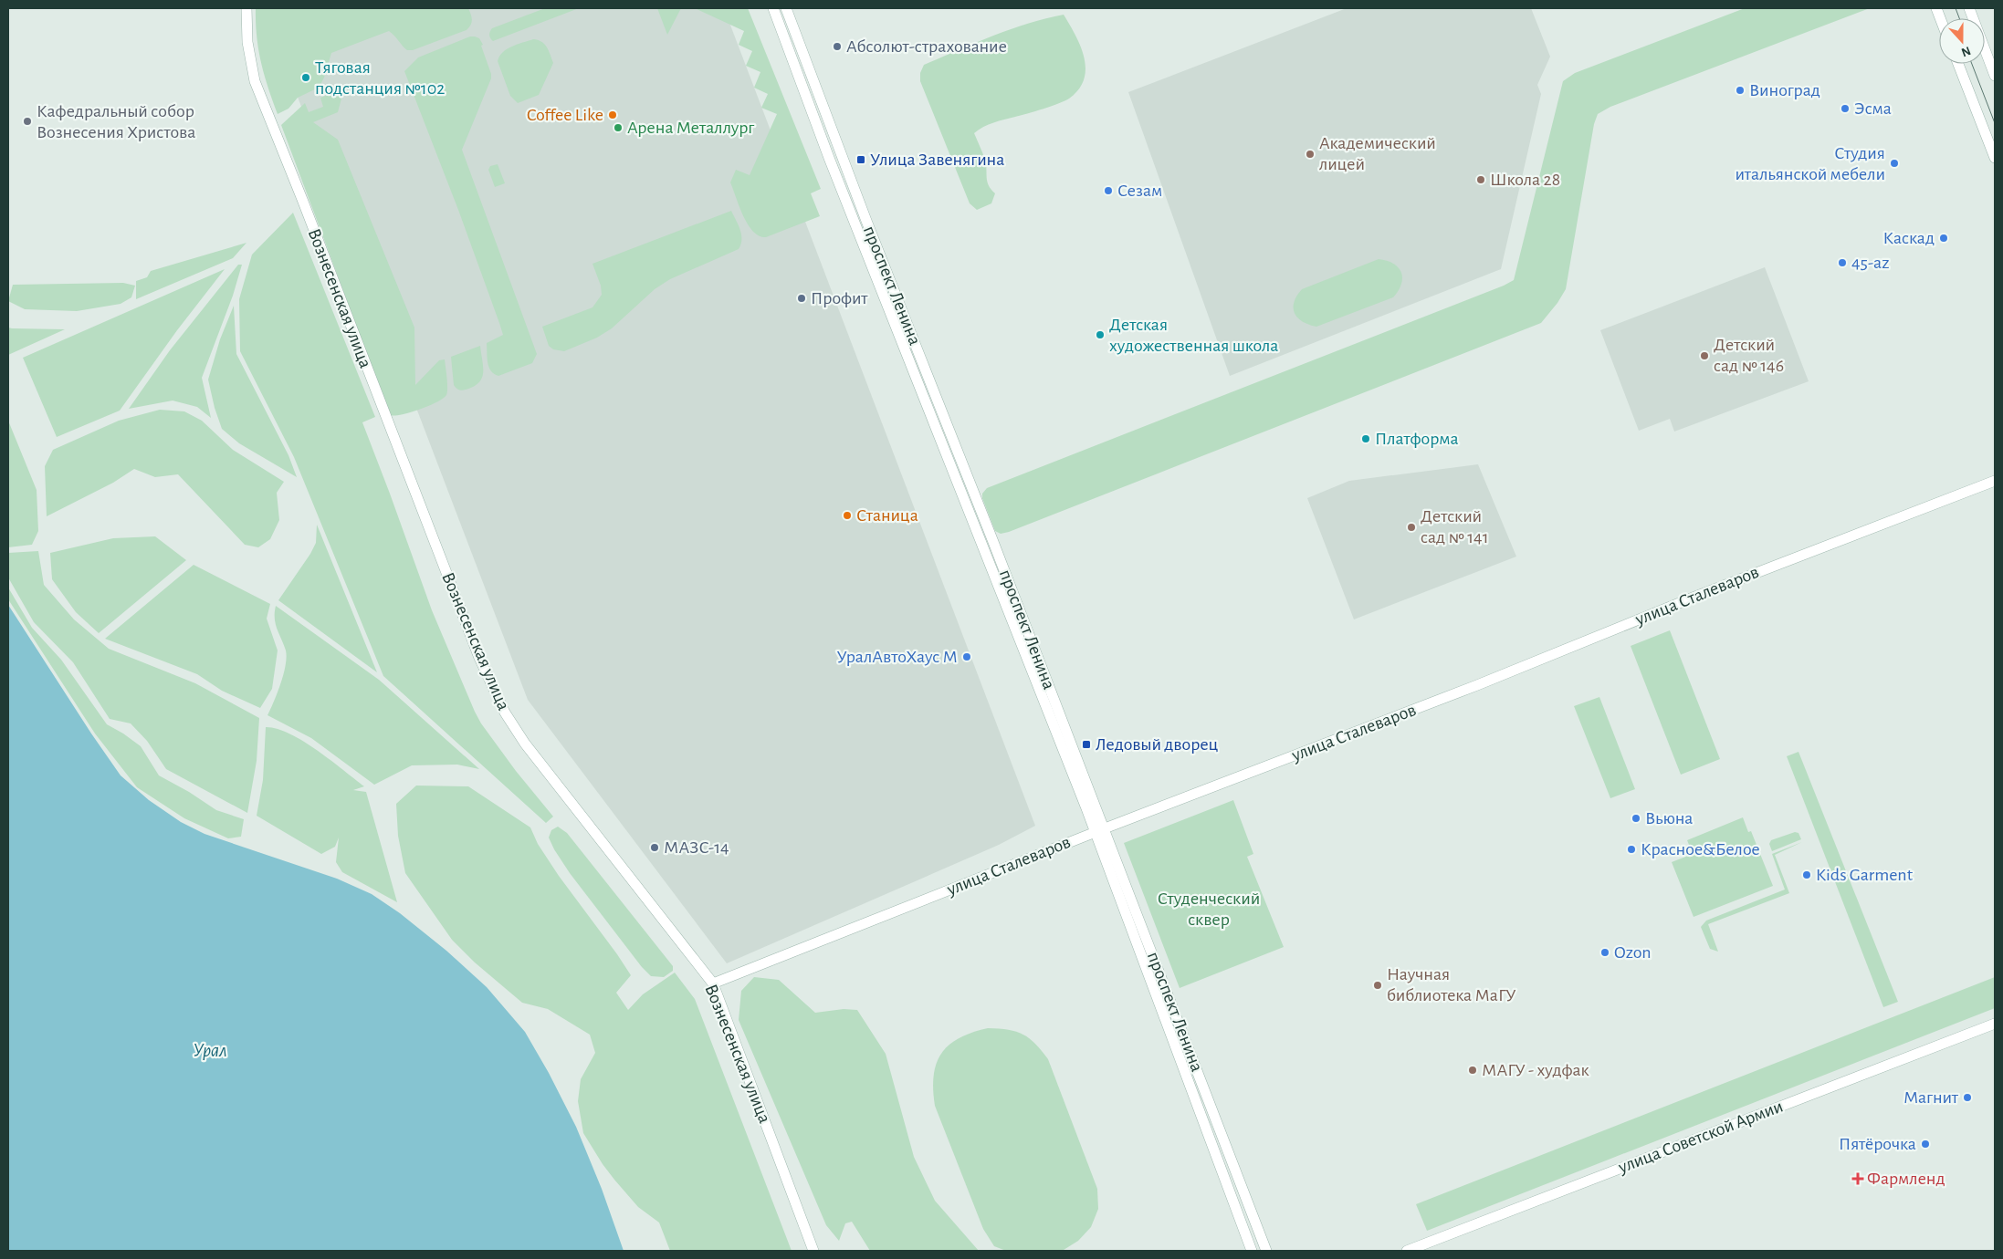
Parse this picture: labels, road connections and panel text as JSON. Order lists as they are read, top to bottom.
{
  "streets": {
    "main road": [
      "проспект Ленина",
      "Вознесенская улица",
      "улица Сталеваров",
      "улица Советской Армии"
    ]
  },
  "crossings": [
    ["проспект Ленина", "улица Сталеваров"],
    ["Вознесенская улица", "улица Сталеваров"]
  ],
  "water": ["Урал"],
  "parks": ["Студенческий сквер"],
  "places": {
    "other": [
      "Абсолют-страхование",
      "Тяговая подстанция №102",
      "Виноград",
      "Эсма",
      "Coffee Like",
      "Кафедральный собор Вознесения Христова",
      "Арена Металлург",
      "Академический лицей",
      "Студия итальянской мебели",
      "Школа 28",
      "Сезам",
      "Каскад",
      "45-az",
      "Профит",
      "Детская художественная школа",
      "Детский сад № 146",
      "Платформа",
      "Станица",
      "Детский сад № 141",
      "УралАвтоХаус М",
      "Вьюна",
      "МАЗС-14",
      "Красное&Белое",
      "Kids Garment",
      "Ozon",
      "Научная библиотека МаГУ",
      "МАГУ - худфак",
      "Магнит",
      "Пятёрочка"
    ],
    "transit": ["Улица Завенягина", "Ледовый дворец"],
    "health": ["Фармленд"]
  },
  "north": "bottom"
}
